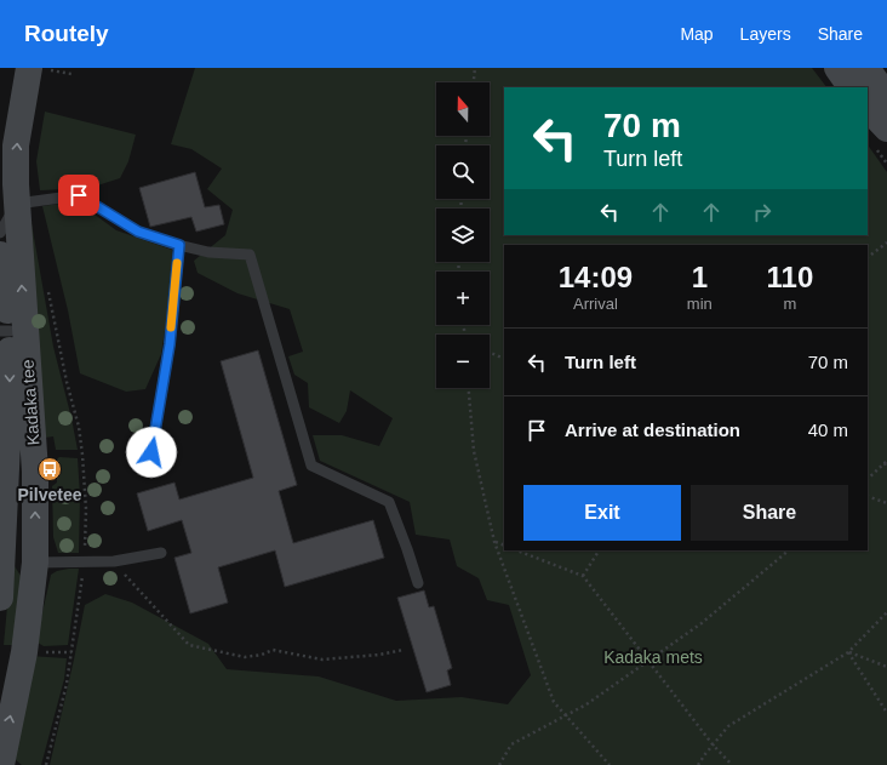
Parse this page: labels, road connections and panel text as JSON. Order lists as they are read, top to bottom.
{
  "streets": {
    "main road": ["Kadaka tee"]
  },
  "parks": ["Kadaka mets"],
  "places": {
    "bus stop": ["Pilvetee"]
  },
  "north": "top",
  "page": {
    "header": "Routely",
    "nav": ["Map", "Layers", "Share"],
    "map_buttons": ["+", "−"],
    "turn": ["70 m", "Turn left"],
    "eta": [
      "14:09",
      "Arrival",
      "1",
      "min",
      "110",
      "m"
    ],
    "list": [
      {
        "name": "Turn left",
        "value": "70 m"
      },
      {
        "name": "Arrive at destination",
        "value": "40 m"
      }
    ],
    "buttons": ["Exit", "Share"]
  }
}
